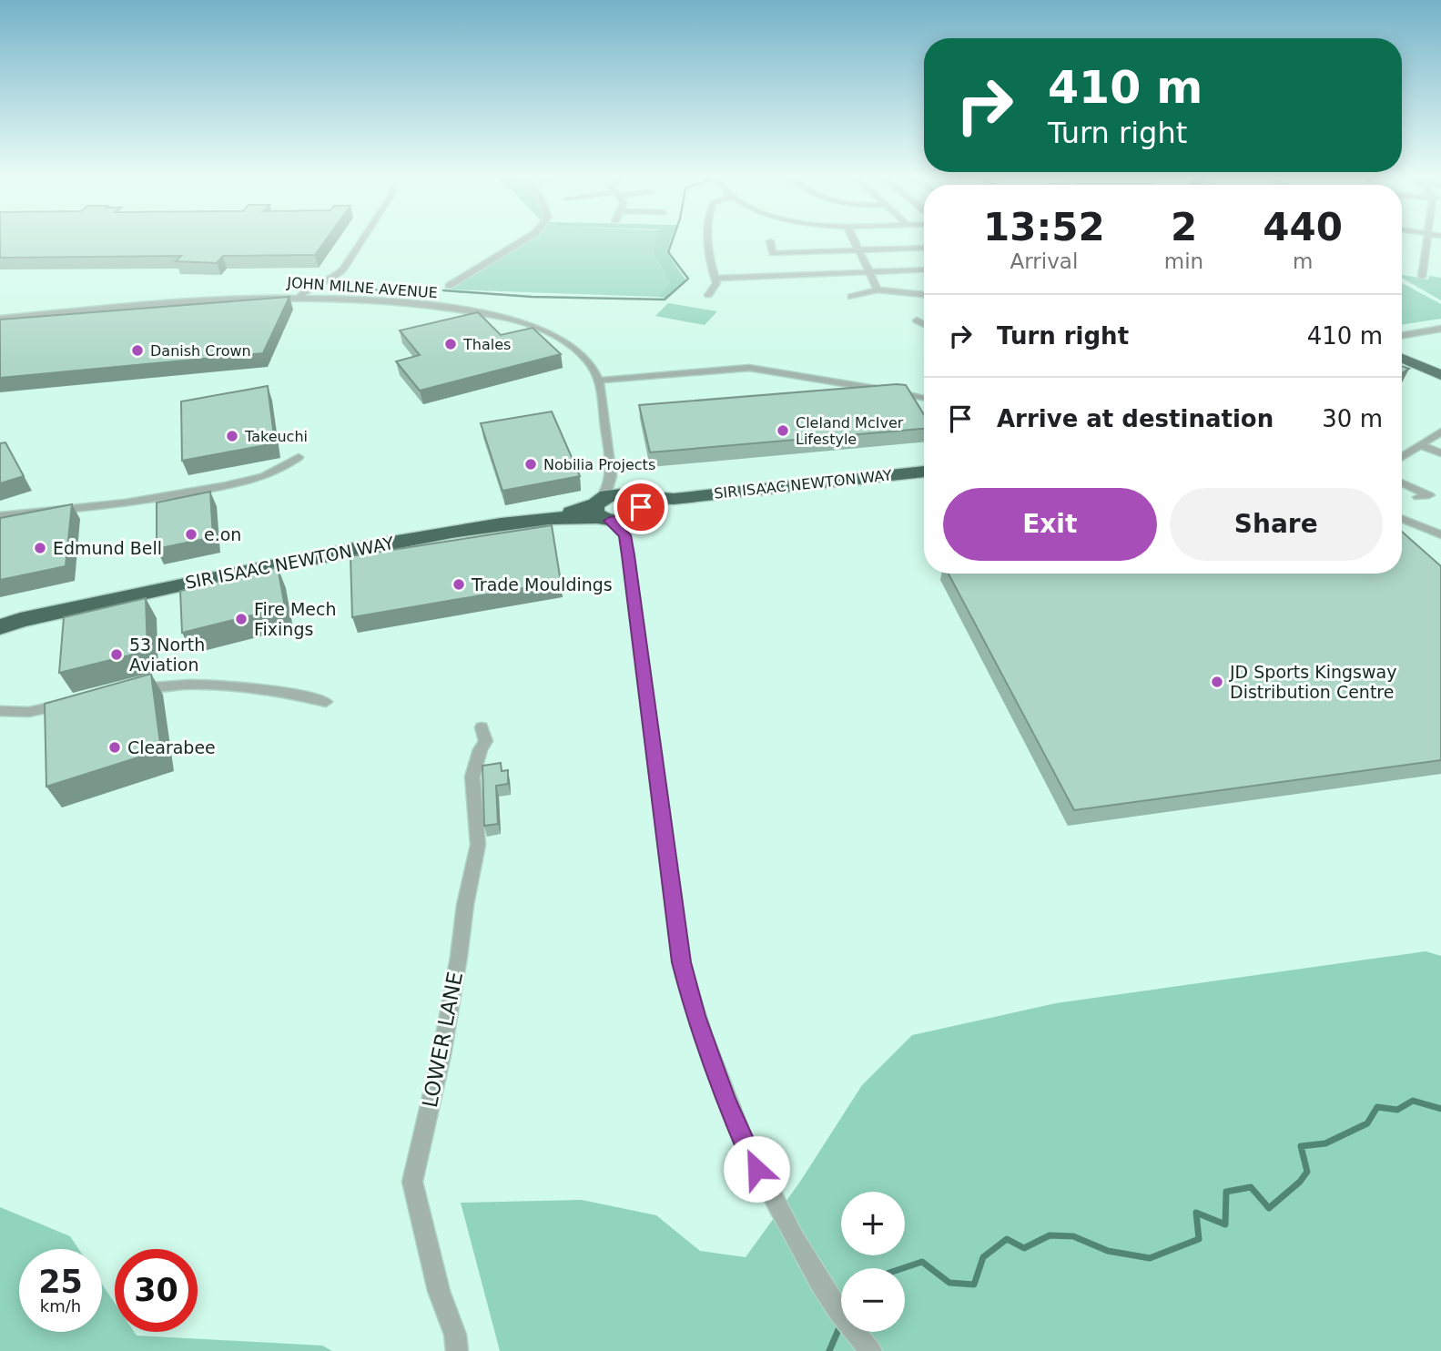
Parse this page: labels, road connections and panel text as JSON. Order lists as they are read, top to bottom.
{
  "streets": {
    "highway": ["SIR ISAAC NEWTON WAY"],
    "street": ["JOHN MILNE AVENUE", "LOWER LANE"]
  },
  "places": [
    "Thales",
    "Danish Crown",
    "Cleland McIver Lifestyle",
    "Takeuchi",
    "Nobilia Projects",
    "e.on",
    "Edmund Bell",
    "Trade Mouldings",
    "Fire Mech Fixings",
    "53 North Aviation",
    "JD Sports Kingsway Distribution Centre",
    "Clearabee"
  ],
  "page": {
    "turn": ["410 m", "Turn right"],
    "eta": [
      "13:52",
      "Arrival",
      "2",
      "min",
      "440",
      "m"
    ],
    "list": [
      {
        "name": "Turn right",
        "value": "410 m"
      },
      {
        "name": "Arrive at destination",
        "value": "30 m"
      }
    ],
    "buttons": ["Exit", "Share"],
    "map_buttons": ["+", "−"],
    "speed": "25 km/h",
    "limit": "30"
  }
}
